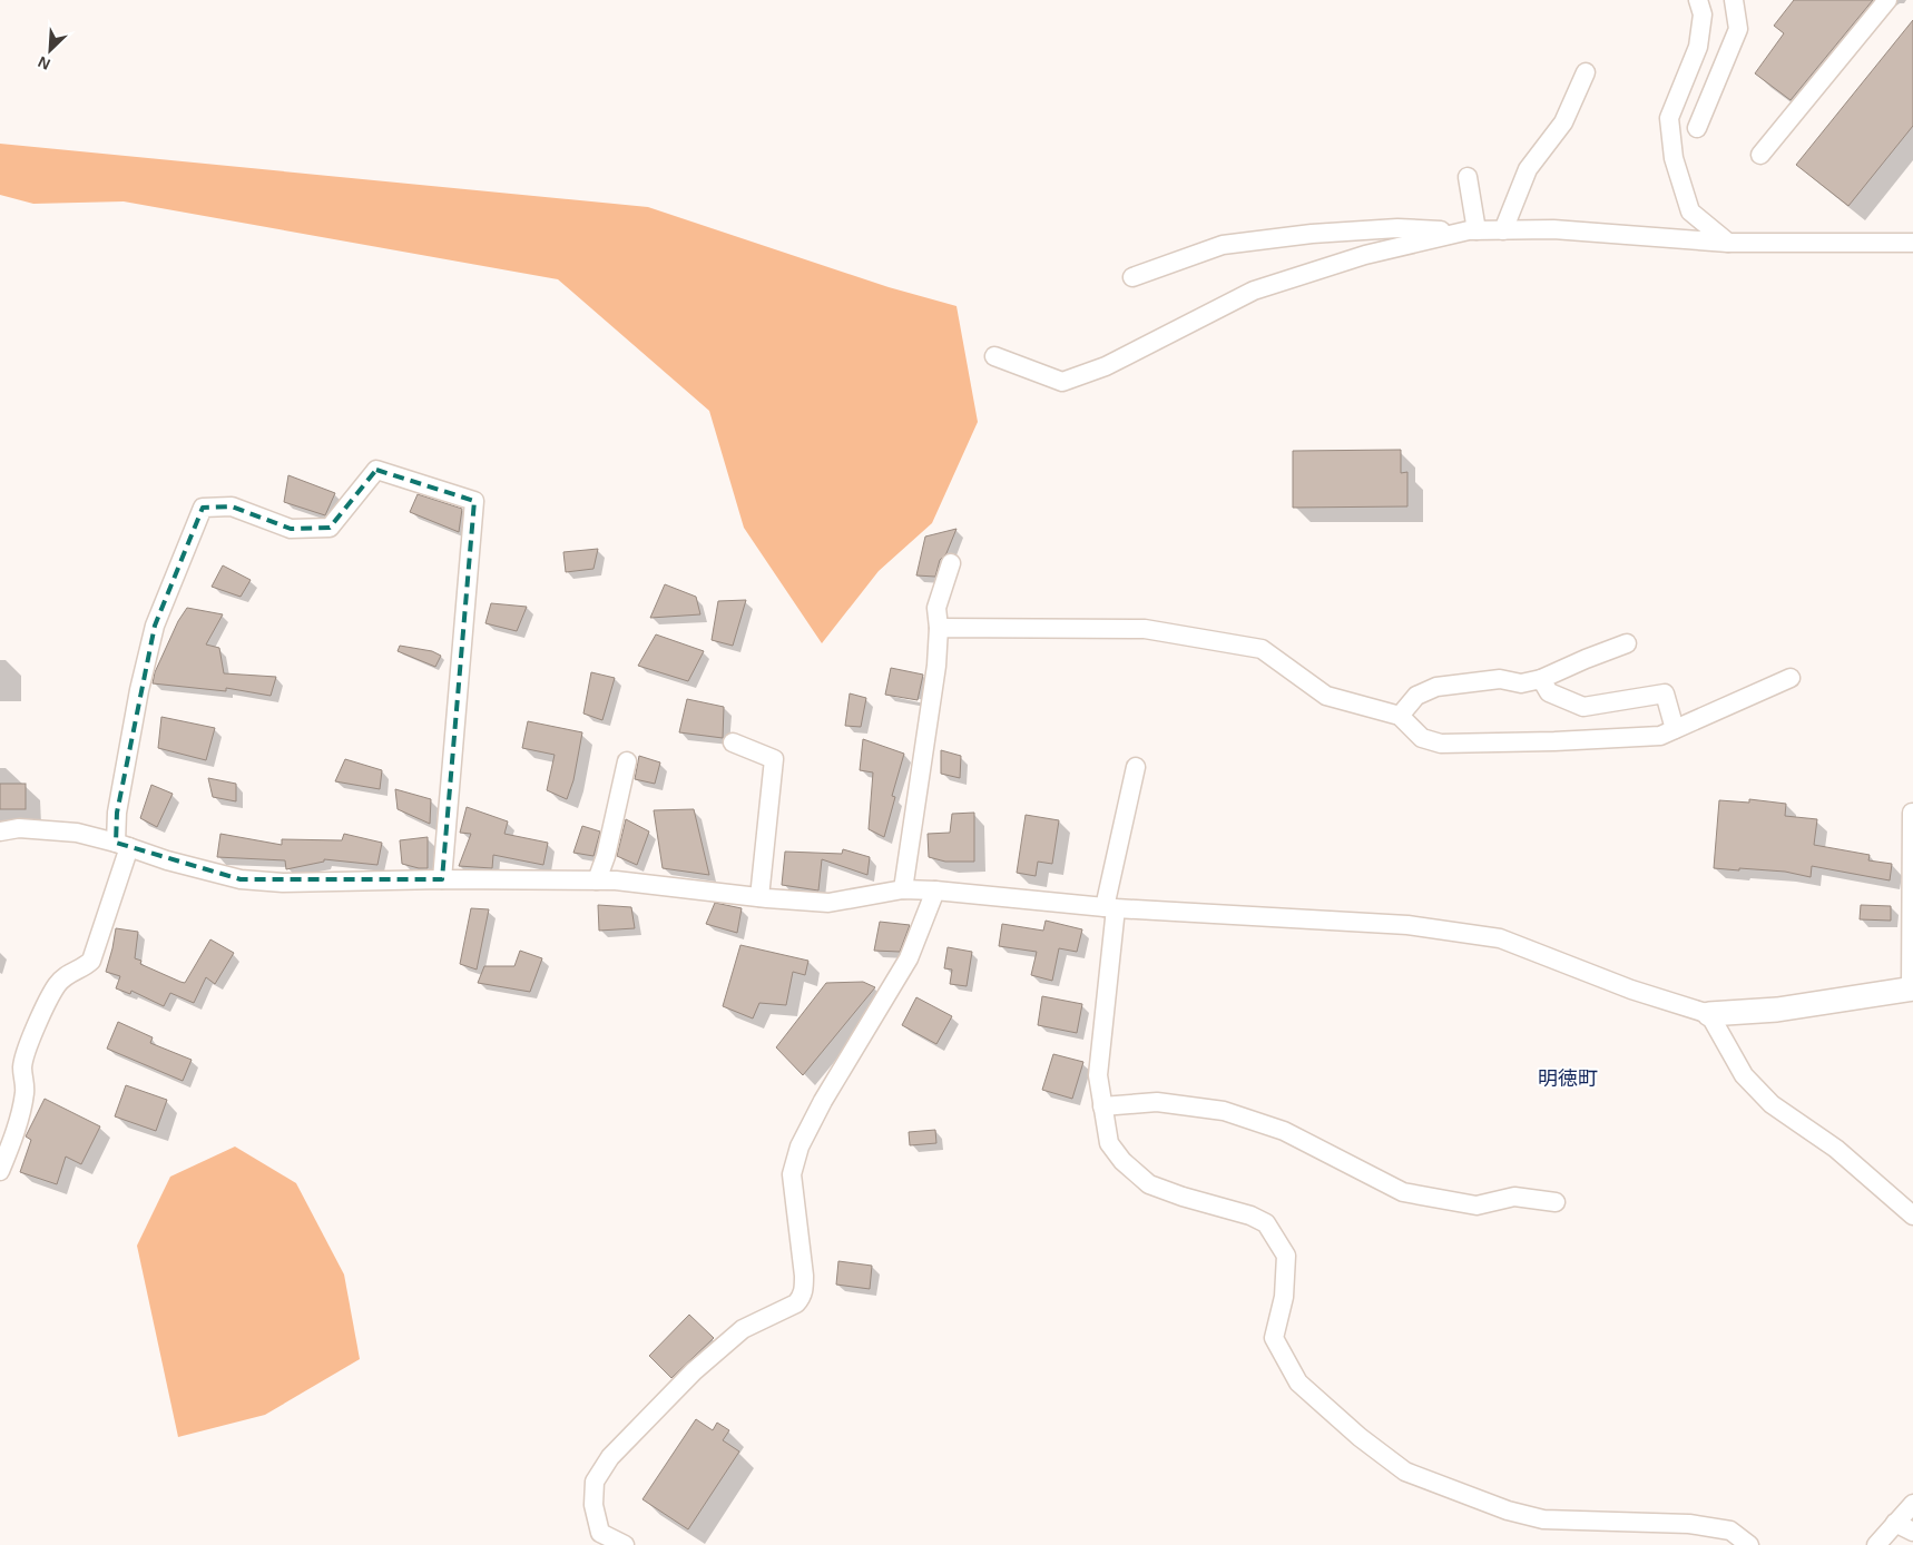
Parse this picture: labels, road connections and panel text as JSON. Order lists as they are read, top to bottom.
{
  "districts": ["明徳町"],
  "north": "bottom left"
}
